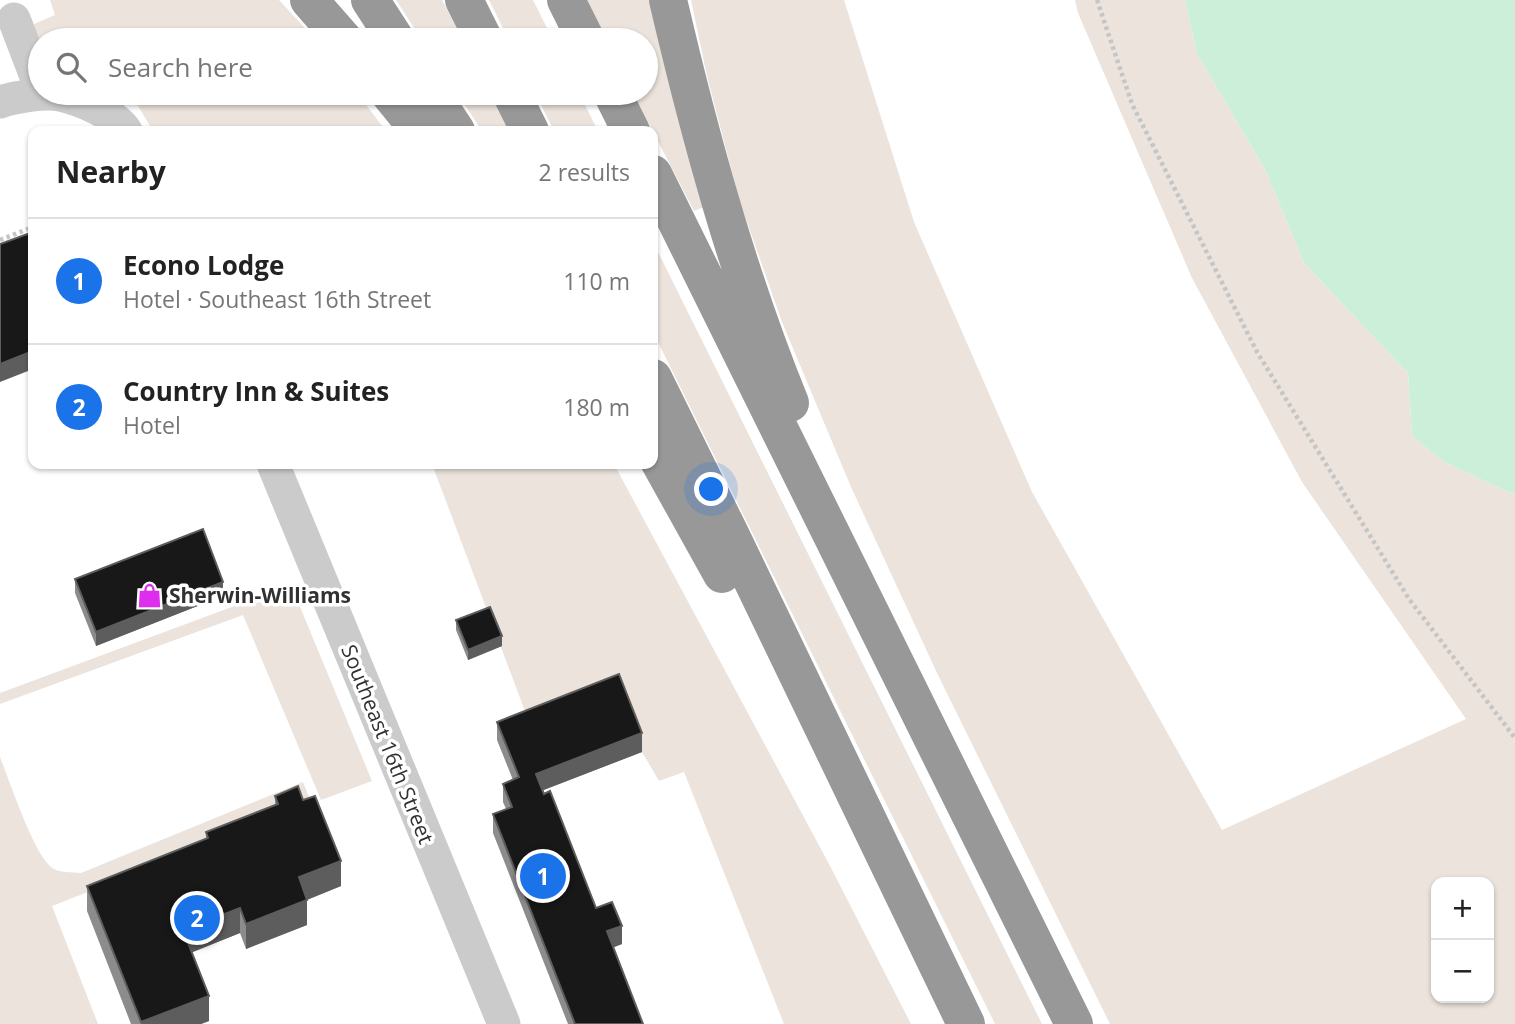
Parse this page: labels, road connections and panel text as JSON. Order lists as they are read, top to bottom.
{
  "streets": {
    "street": ["Southeast 16th Street"]
  },
  "places": {
    "shop": ["Sherwin-Williams"]
  },
  "page": {
    "search": "Search here",
    "heading": ["Nearby", "2 results"],
    "list": [
      {
        "mark": "1",
        "name": "Econo Lodge",
        "note": "Hotel · Southeast 16th Street",
        "value": "110 m"
      },
      {
        "mark": "2",
        "name": "Country Inn & Suites",
        "note": "Hotel",
        "value": "180 m"
      }
    ],
    "pins": ["1", "2"],
    "map_buttons": ["+", "−"]
  }
}
